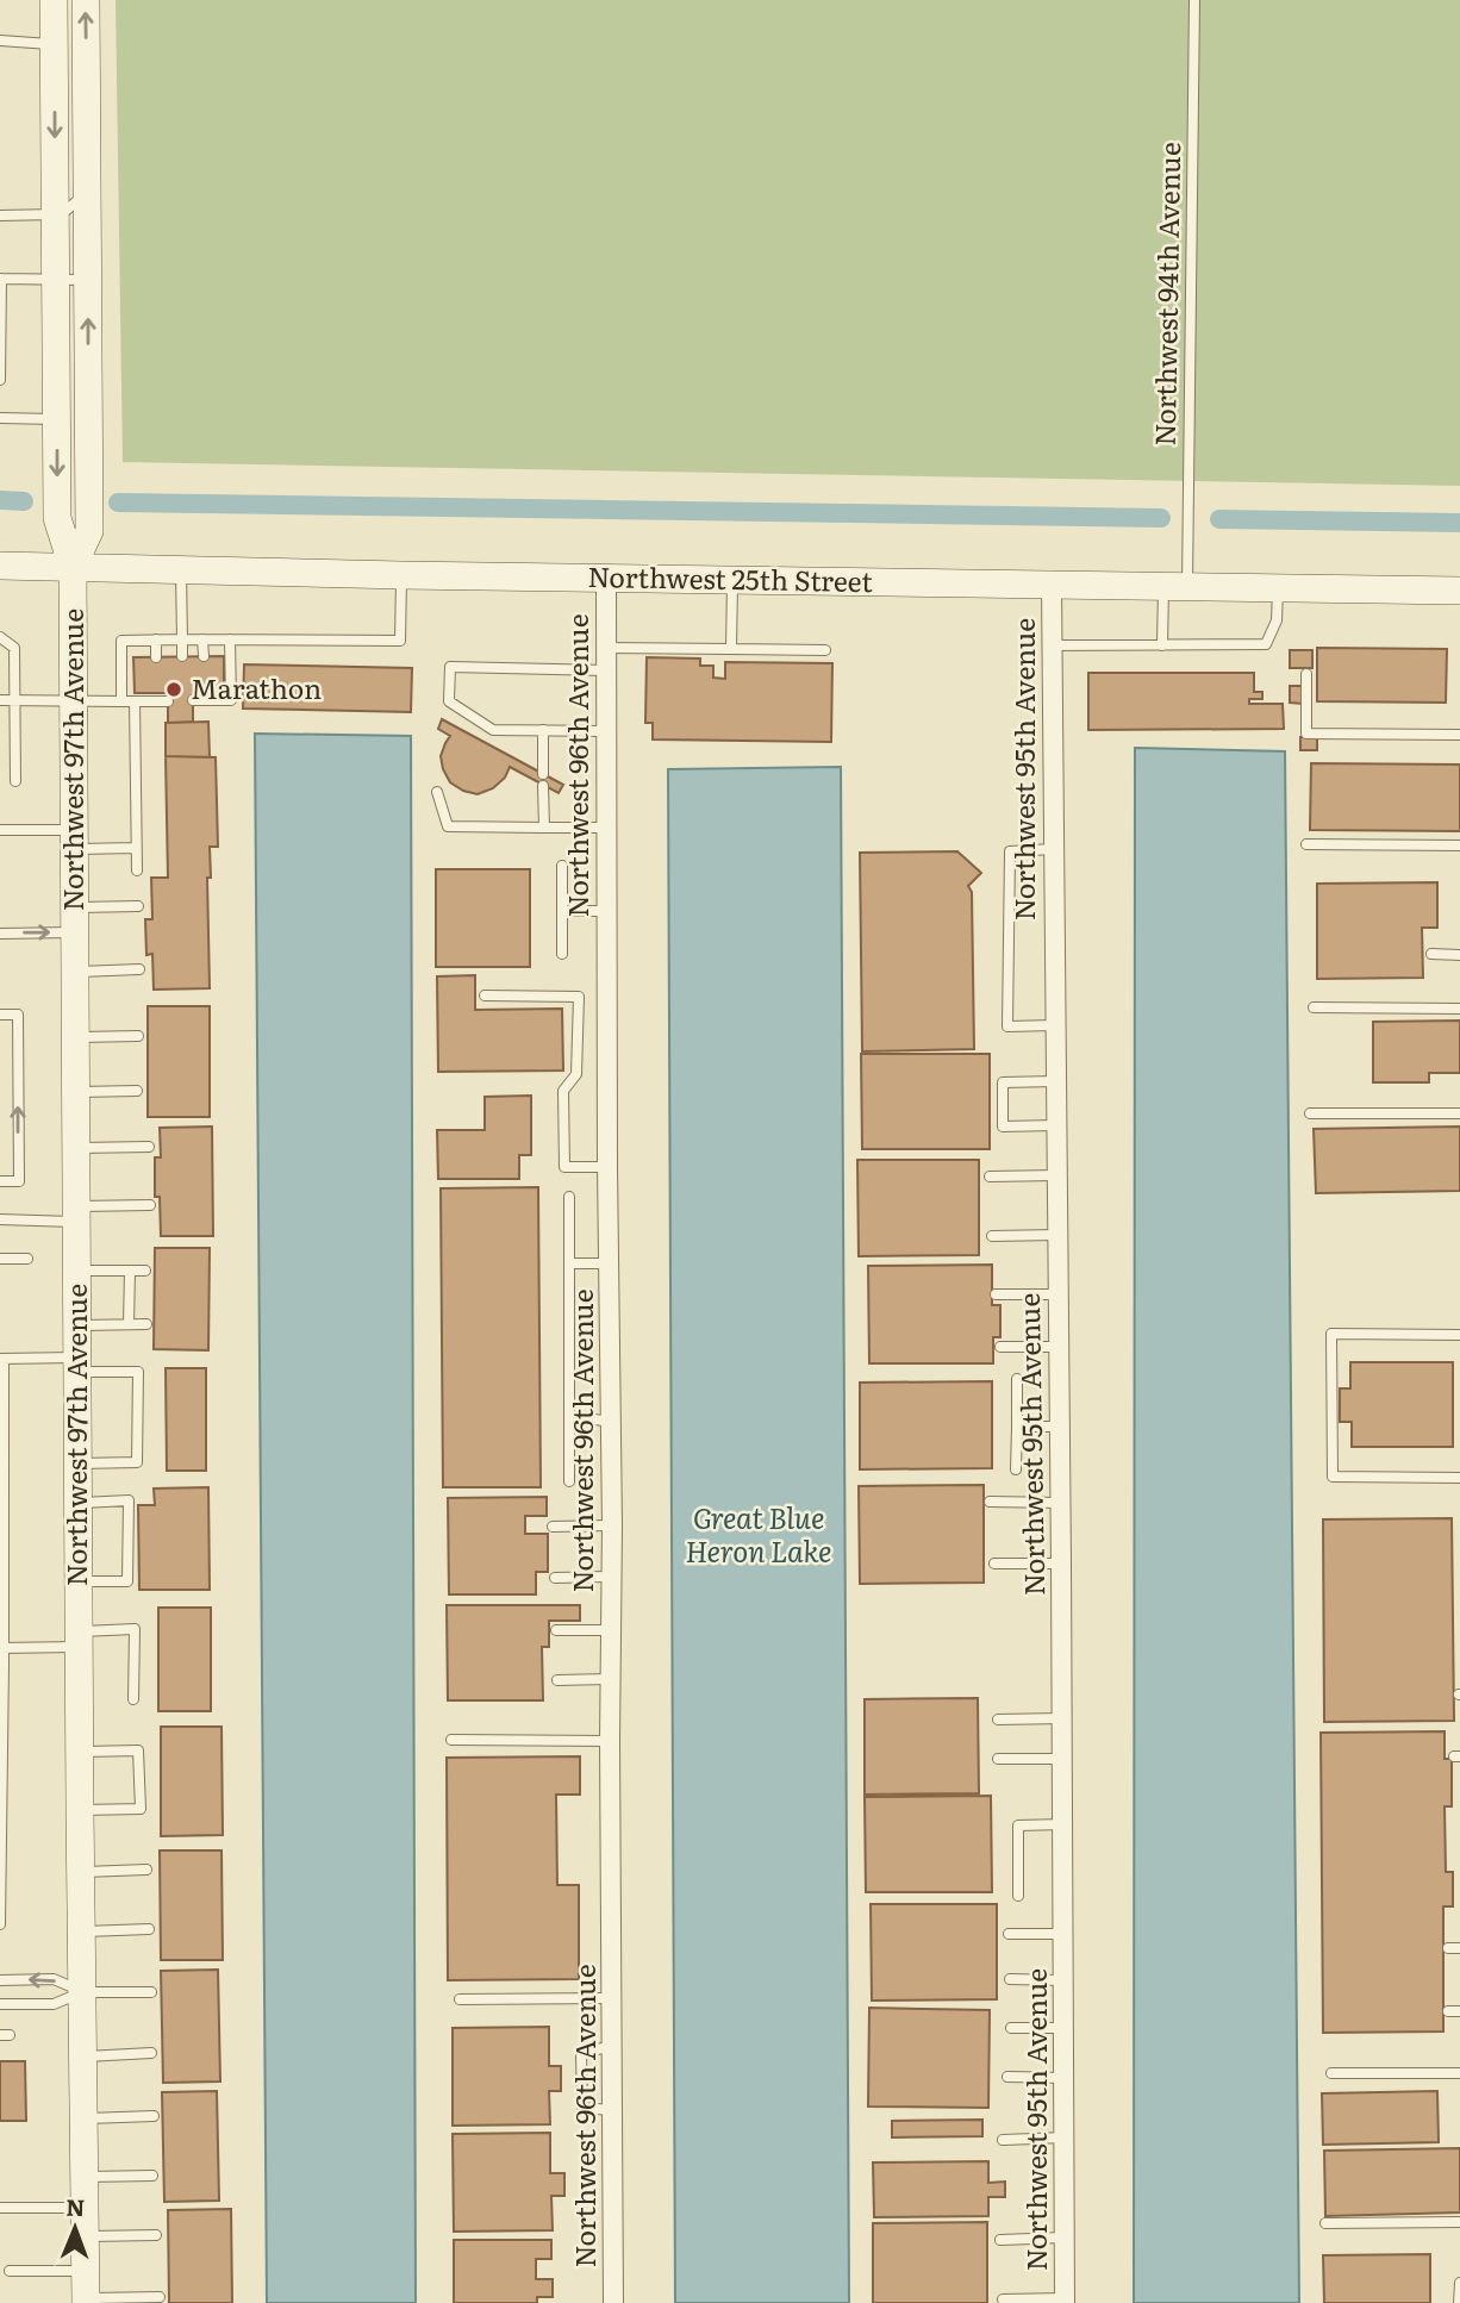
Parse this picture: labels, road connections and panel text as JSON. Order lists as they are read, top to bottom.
{
  "streets": {
    "street": [
      "Northwest 25th Street",
      "Northwest 97th Avenue",
      "Northwest 96th Avenue",
      "Northwest 95th Avenue"
    ],
    "lane": ["Northwest 94th Avenue"]
  },
  "crossings": [
    ["Northwest 94th Avenue", "Northwest 25th Street"],
    ["Northwest 25th Street", "Northwest 97th Avenue"],
    ["Northwest 25th Street", "Northwest 96th Avenue"],
    ["Northwest 25th Street", "Northwest 95th Avenue"]
  ],
  "water": ["Great Blue Heron Lake"],
  "places": ["Marathon"],
  "north": "top"
}
